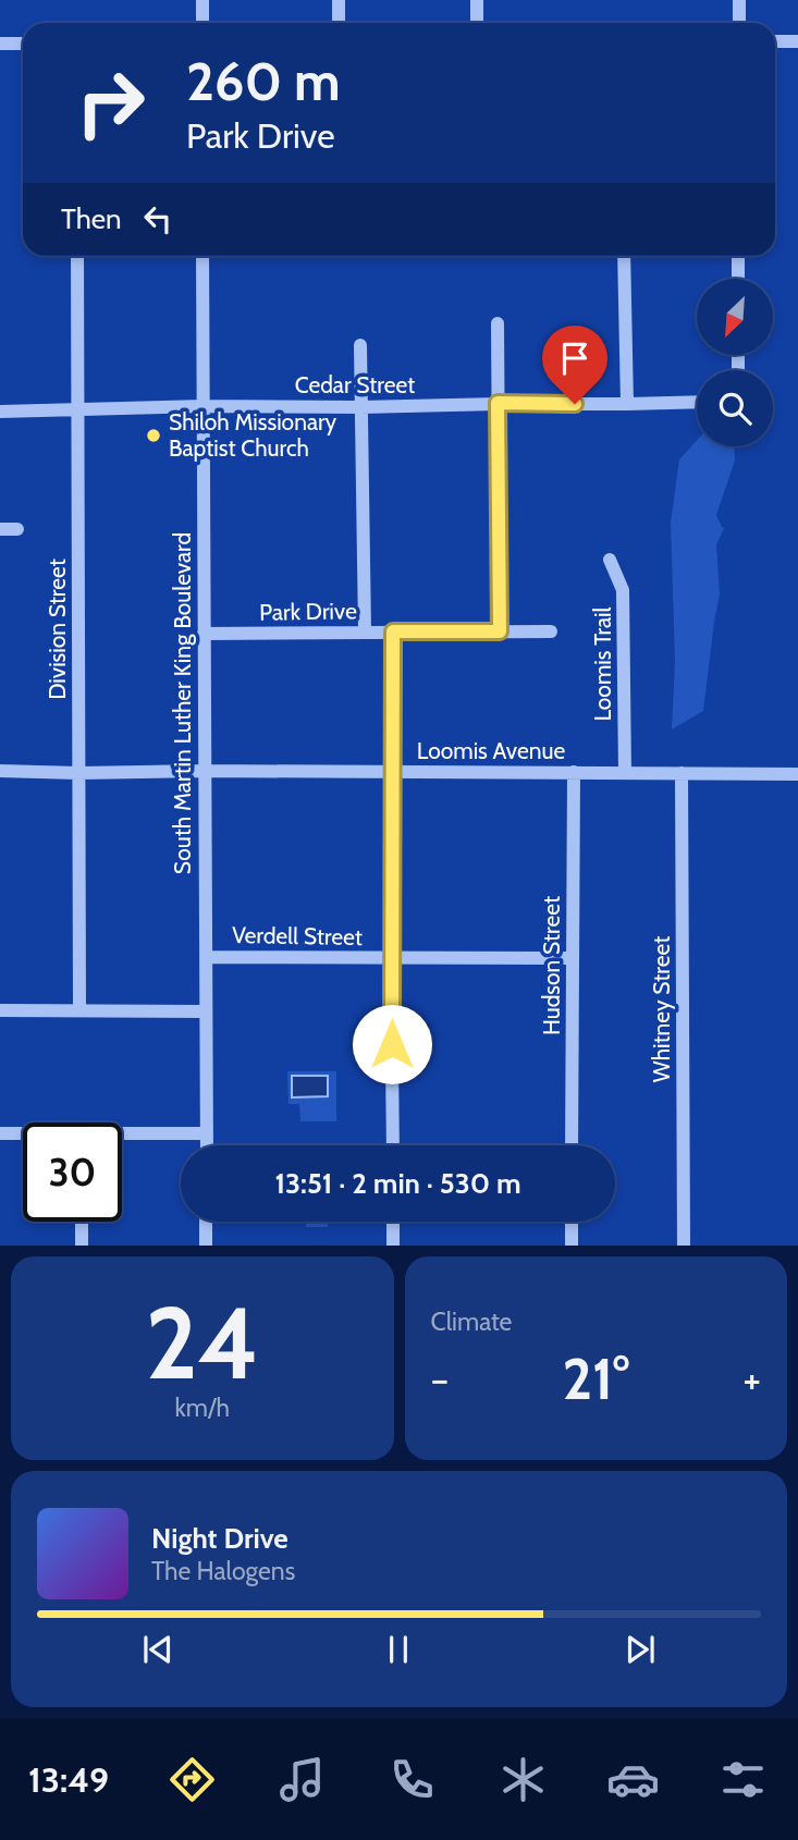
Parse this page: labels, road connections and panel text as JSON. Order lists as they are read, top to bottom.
{
  "streets": {
    "street": [
      "Cedar Street",
      "Park Drive",
      "Division Street",
      "Loomis Trail",
      "South Martin Luther King Boulevard",
      "Loomis Avenue",
      "Verdell Street",
      "Hudson Street",
      "Whitney Street"
    ]
  },
  "crossings": [
    ["Cedar Street", "Division Street"],
    ["Cedar Street", "South Martin Luther King Boulevard"],
    ["Park Drive", "South Martin Luther King Boulevard"],
    ["Division Street", "Loomis Avenue"],
    ["Loomis Trail", "Loomis Avenue"],
    ["South Martin Luther King Boulevard", "Loomis Avenue"],
    ["South Martin Luther King Boulevard", "Verdell Street"],
    ["Loomis Avenue", "Hudson Street"],
    ["Loomis Avenue", "Whitney Street"],
    ["Verdell Street", "Hudson Street"]
  ],
  "places": ["Shiloh Missionary Baptist Church"],
  "north": "bottom left",
  "page": {
    "turn": ["260 m", "Park Drive"],
    "then": "Then",
    "limit": "30",
    "trip": "13:51 · 2 min · 530 m",
    "tile": [
      ["24", "km/h"],
      "Climate"
    ],
    "heat": ["−", "21°", "+"],
    "song": ["Night Drive", "The Halogens"],
    "tabs": "13:49"
  }
}
